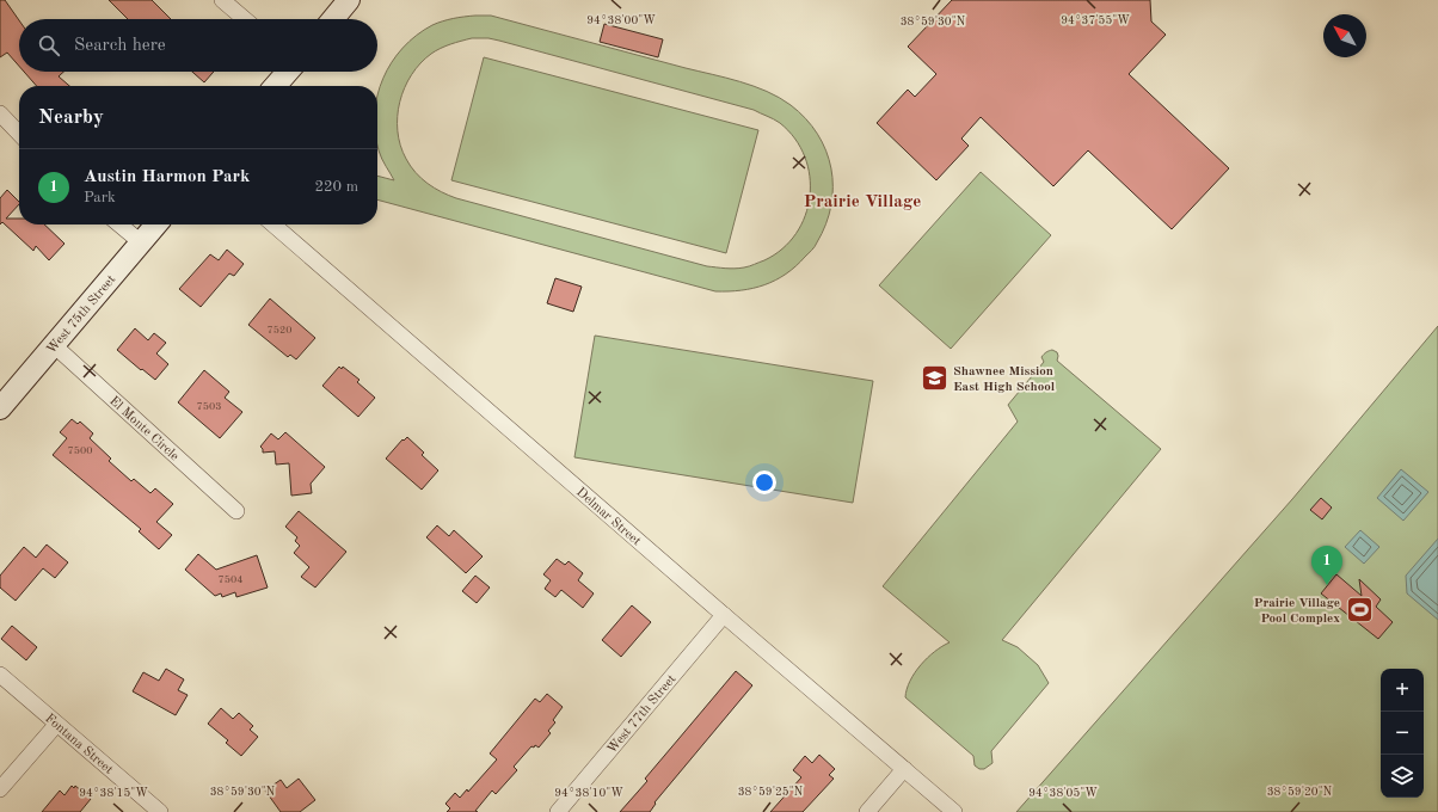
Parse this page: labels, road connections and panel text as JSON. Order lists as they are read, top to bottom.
{
  "streets": {
    "main road": ["West 75th Street"],
    "street": [
      "El Monte Circle",
      "Delmar Street",
      "West 77th Street",
      "Fontana Street"
    ]
  },
  "crossings": [
    ["West 75th Street", "El Monte Circle"],
    ["Delmar Street", "West 77th Street"]
  ],
  "districts": ["Prairie Village"],
  "places": {
    "school or university": ["Shawnee Mission East High School"],
    "sports": ["Prairie Village Pool Complex"]
  },
  "house_numbers": [
    "7520",
    "7503",
    "7500",
    "7504"
  ],
  "north": "top left",
  "page": {
    "search": "Search here",
    "heading": "Nearby",
    "list": [
      {
        "mark": "1",
        "name": "Austin Harmon Park",
        "note": "Park",
        "value": "220 m"
      }
    ],
    "pins": "1",
    "map_buttons": ["+", "−"]
  },
  "coordinates": [
    "94°38'00\"W",
    "94°37'55\"W",
    "38°59'30\"N",
    "38°59'25\"N",
    "38°59'20\"N",
    "94°38'15\"W",
    "94°38'10\"W",
    "94°38'05\"W"
  ]
}
